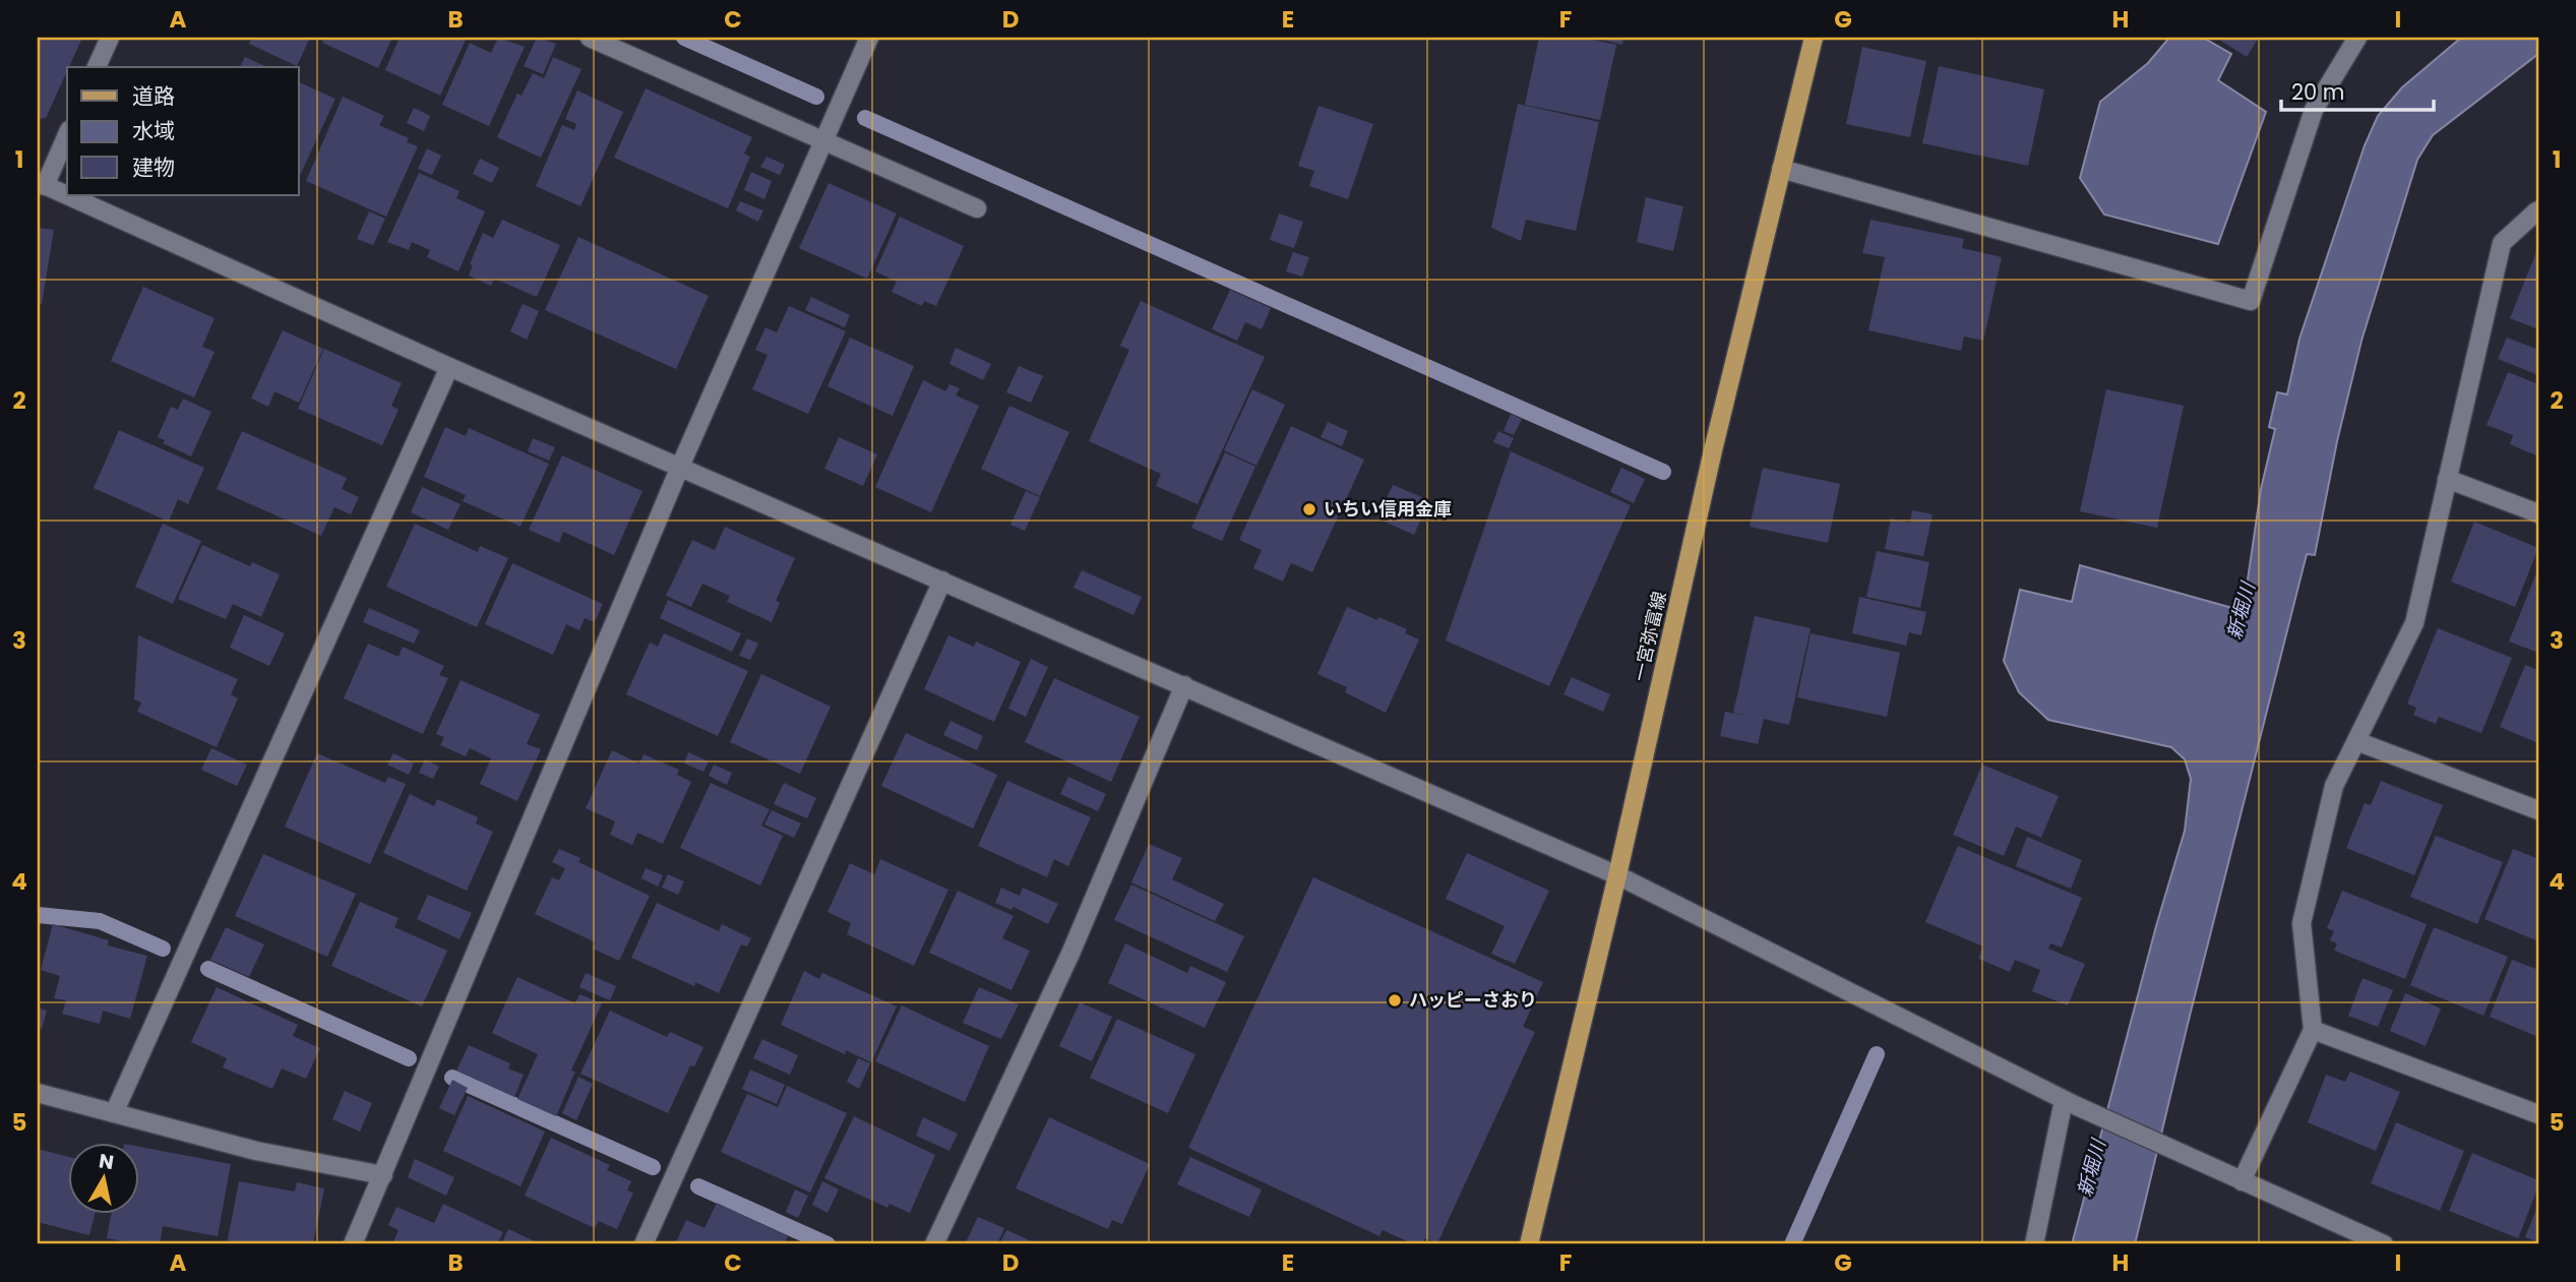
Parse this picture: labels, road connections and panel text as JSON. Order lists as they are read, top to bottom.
{
  "streets": {
    "main road": ["一宮弥富線"]
  },
  "water": ["新堀川"],
  "places": ["いちい信用金庫", "ハッピーさおり"],
  "legend": ["道路", "水域", "建物"],
  "scale_bar": "20 m",
  "north": "top",
  "grid": {
    "columns": [
      "A",
      "B",
      "C",
      "D",
      "E",
      "F",
      "G",
      "H",
      "I"
    ],
    "rows": [
      "1",
      "2",
      "3",
      "4",
      "5"
    ]
  }
}
